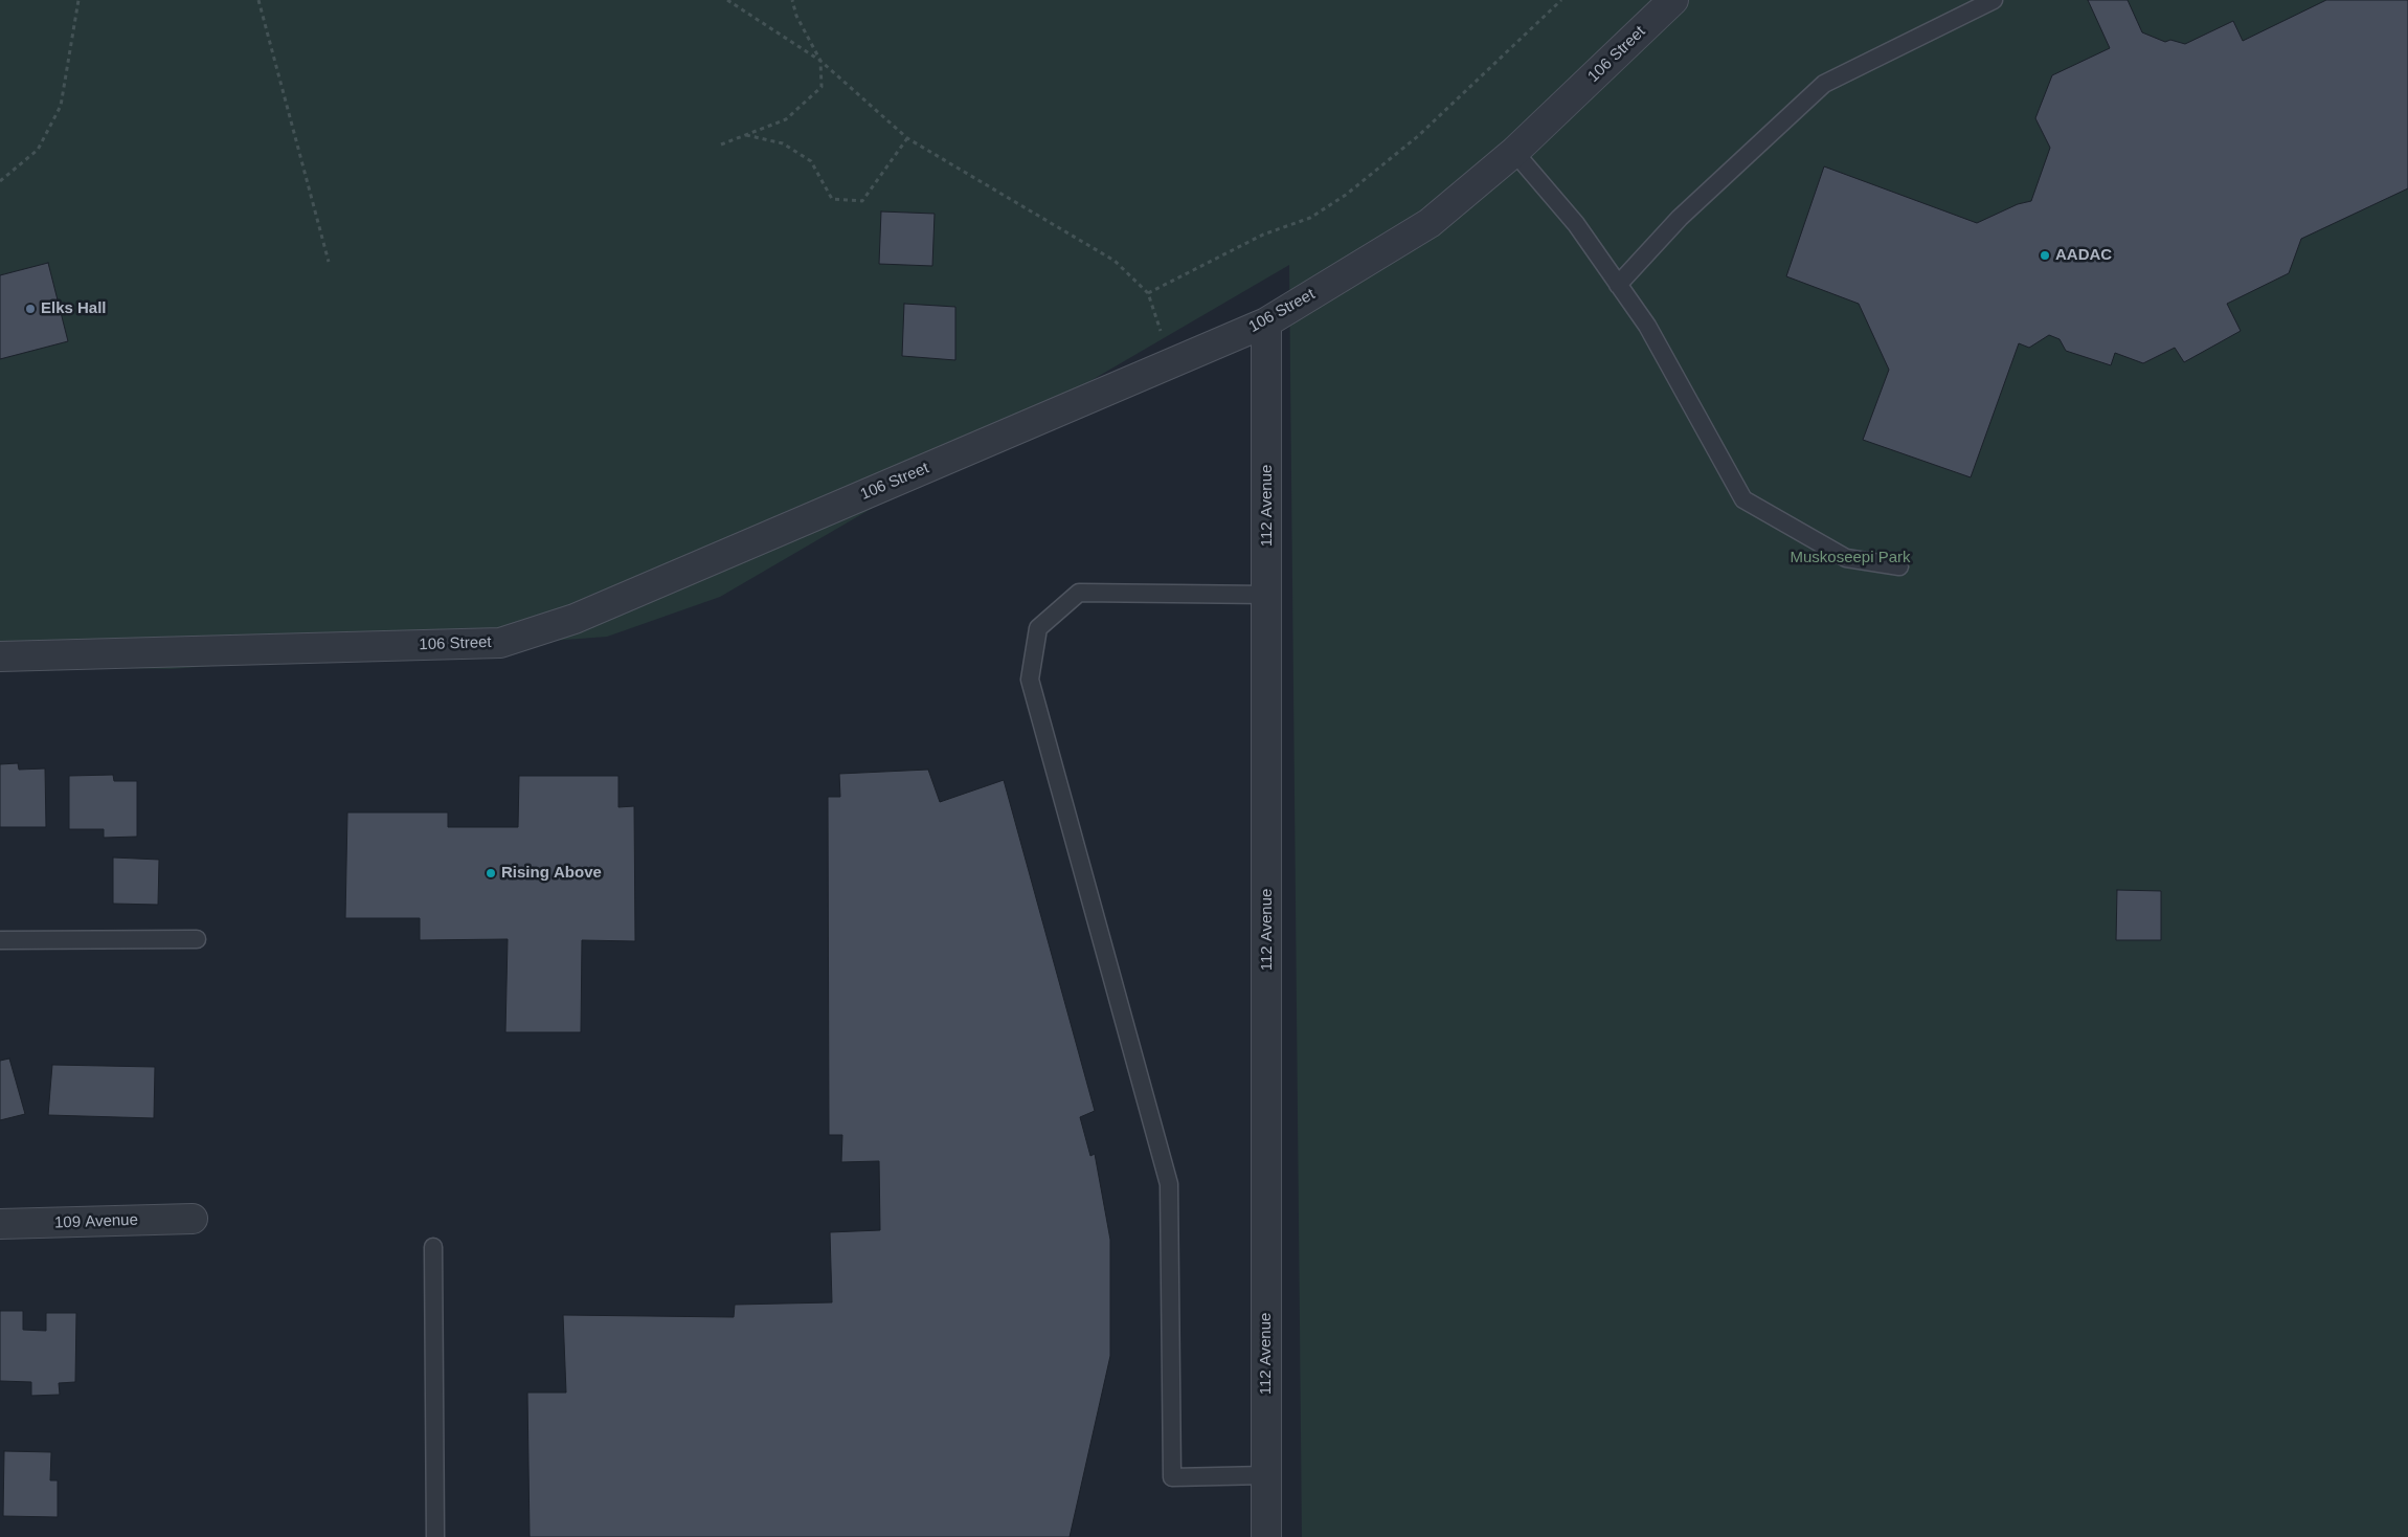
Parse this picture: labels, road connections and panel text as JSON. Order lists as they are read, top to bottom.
{
  "streets": {
    "street": ["106 Street", "112 Avenue", "109 Avenue"]
  },
  "crossings": [
    ["106 Street", "112 Avenue"]
  ],
  "parks": ["Muskoseepi Park"],
  "places": ["AADAC", "Elks Hall", "Rising Above"]
}
